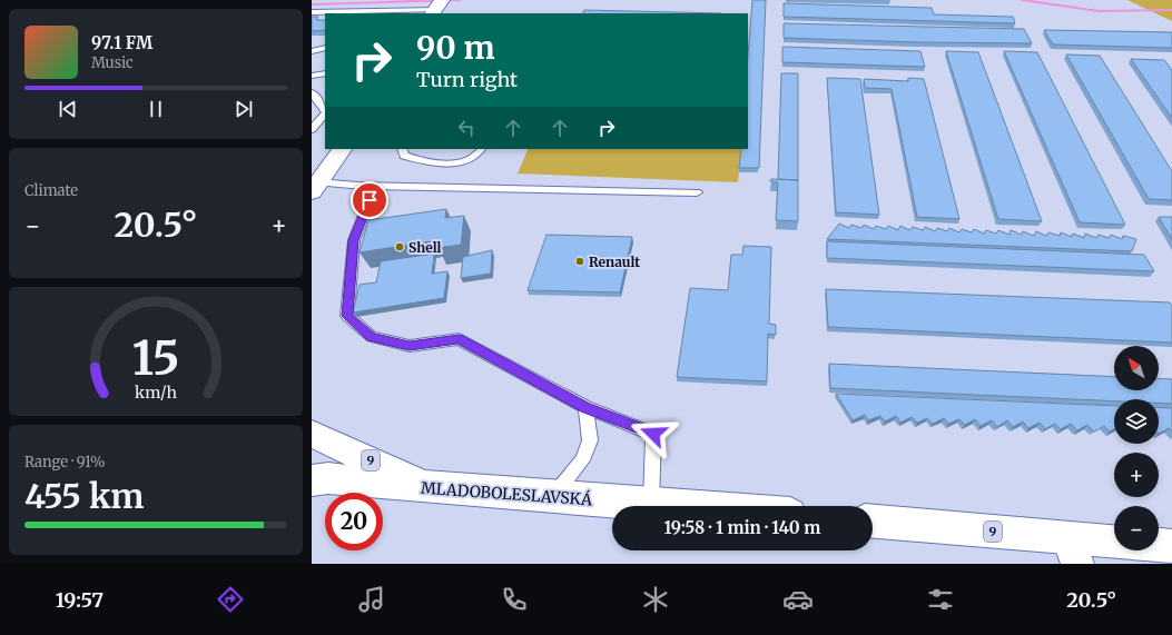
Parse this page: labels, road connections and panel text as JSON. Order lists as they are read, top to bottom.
{
  "streets": {
    "main road": ["9", "MLADOBOLESLAVSKÁ"]
  },
  "crossings": [
    ["9", "MLADOBOLESLAVSKÁ"]
  ],
  "places": ["Shell", "Renault"],
  "north": "top left",
  "page": {
    "turn": ["90 m", "Turn right"],
    "song": ["97.1 FM", "Music"],
    "tile": [
      "Climate",
      ["Range · 91%", "455 km"]
    ],
    "heat": ["−", "20.5°", "+"],
    "map_buttons": ["+", "−"],
    "limit": "20",
    "trip": "19:58 · 1 min · 140 m",
    "tabs": ["19:57", "20.5°"],
    "gauge": ["15", "km/h"]
  }
}
